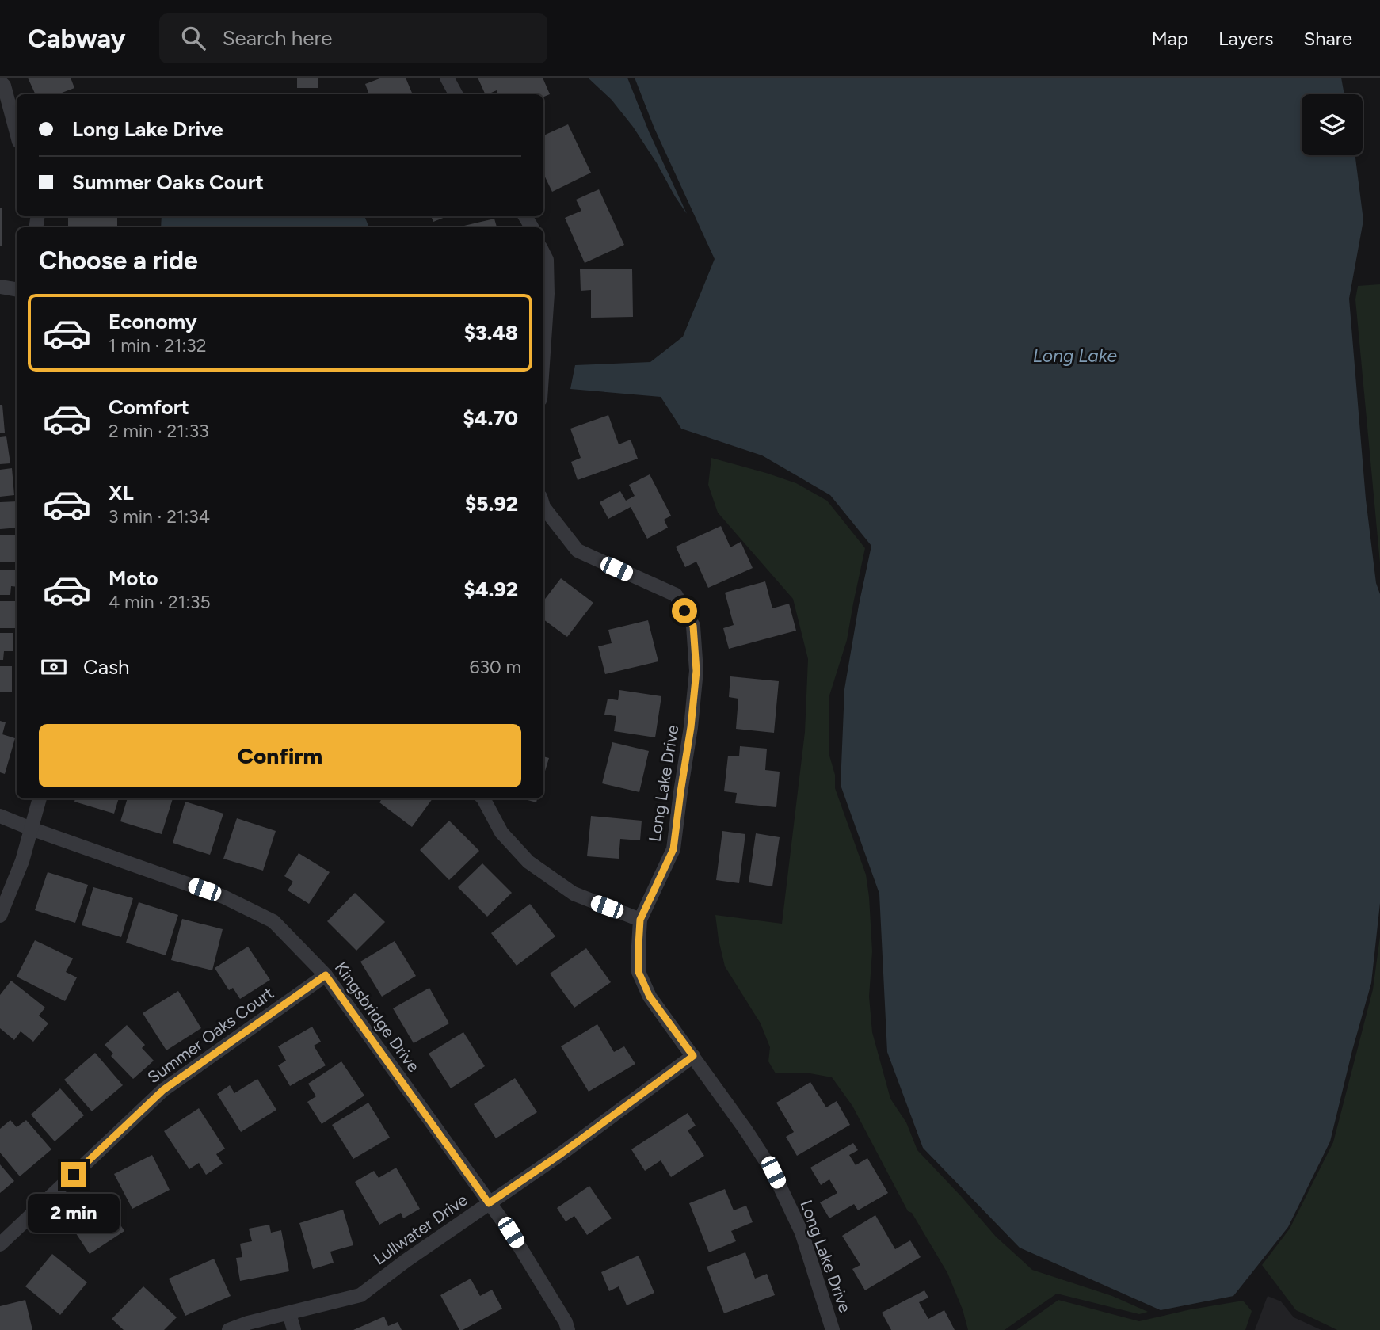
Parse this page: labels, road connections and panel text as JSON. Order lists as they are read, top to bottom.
{
  "streets": {
    "street": [
      "Long Lake Drive",
      "Kingsbridge Drive",
      "Summer Oaks Court",
      "Lullwater Drive"
    ]
  },
  "crossings": [
    ["Long Lake Drive", "Lullwater Drive"],
    ["Kingsbridge Drive", "Summer Oaks Court"],
    ["Kingsbridge Drive", "Lullwater Drive"]
  ],
  "water": ["Long Lake"],
  "page": {
    "header": "Cabway",
    "search": "Search here",
    "nav": ["Map", "Layers", "Share"],
    "banner": ["Long Lake Drive", "Summer Oaks Court"],
    "heading": "Choose a ride",
    "list": [
      {
        "name": "Economy",
        "note": "1 min · 21:32",
        "value": "$3.48"
      },
      {
        "name": "Comfort",
        "note": "2 min · 21:33",
        "value": "$4.70"
      },
      {
        "name": "XL",
        "note": "3 min · 21:34",
        "value": "$5.92"
      },
      {
        "name": "Moto",
        "note": "4 min · 21:35",
        "value": "$4.92"
      }
    ],
    "pay": ["Cash", "630 m"],
    "buttons": "Confirm",
    "bubble": "2 min"
  }
}
